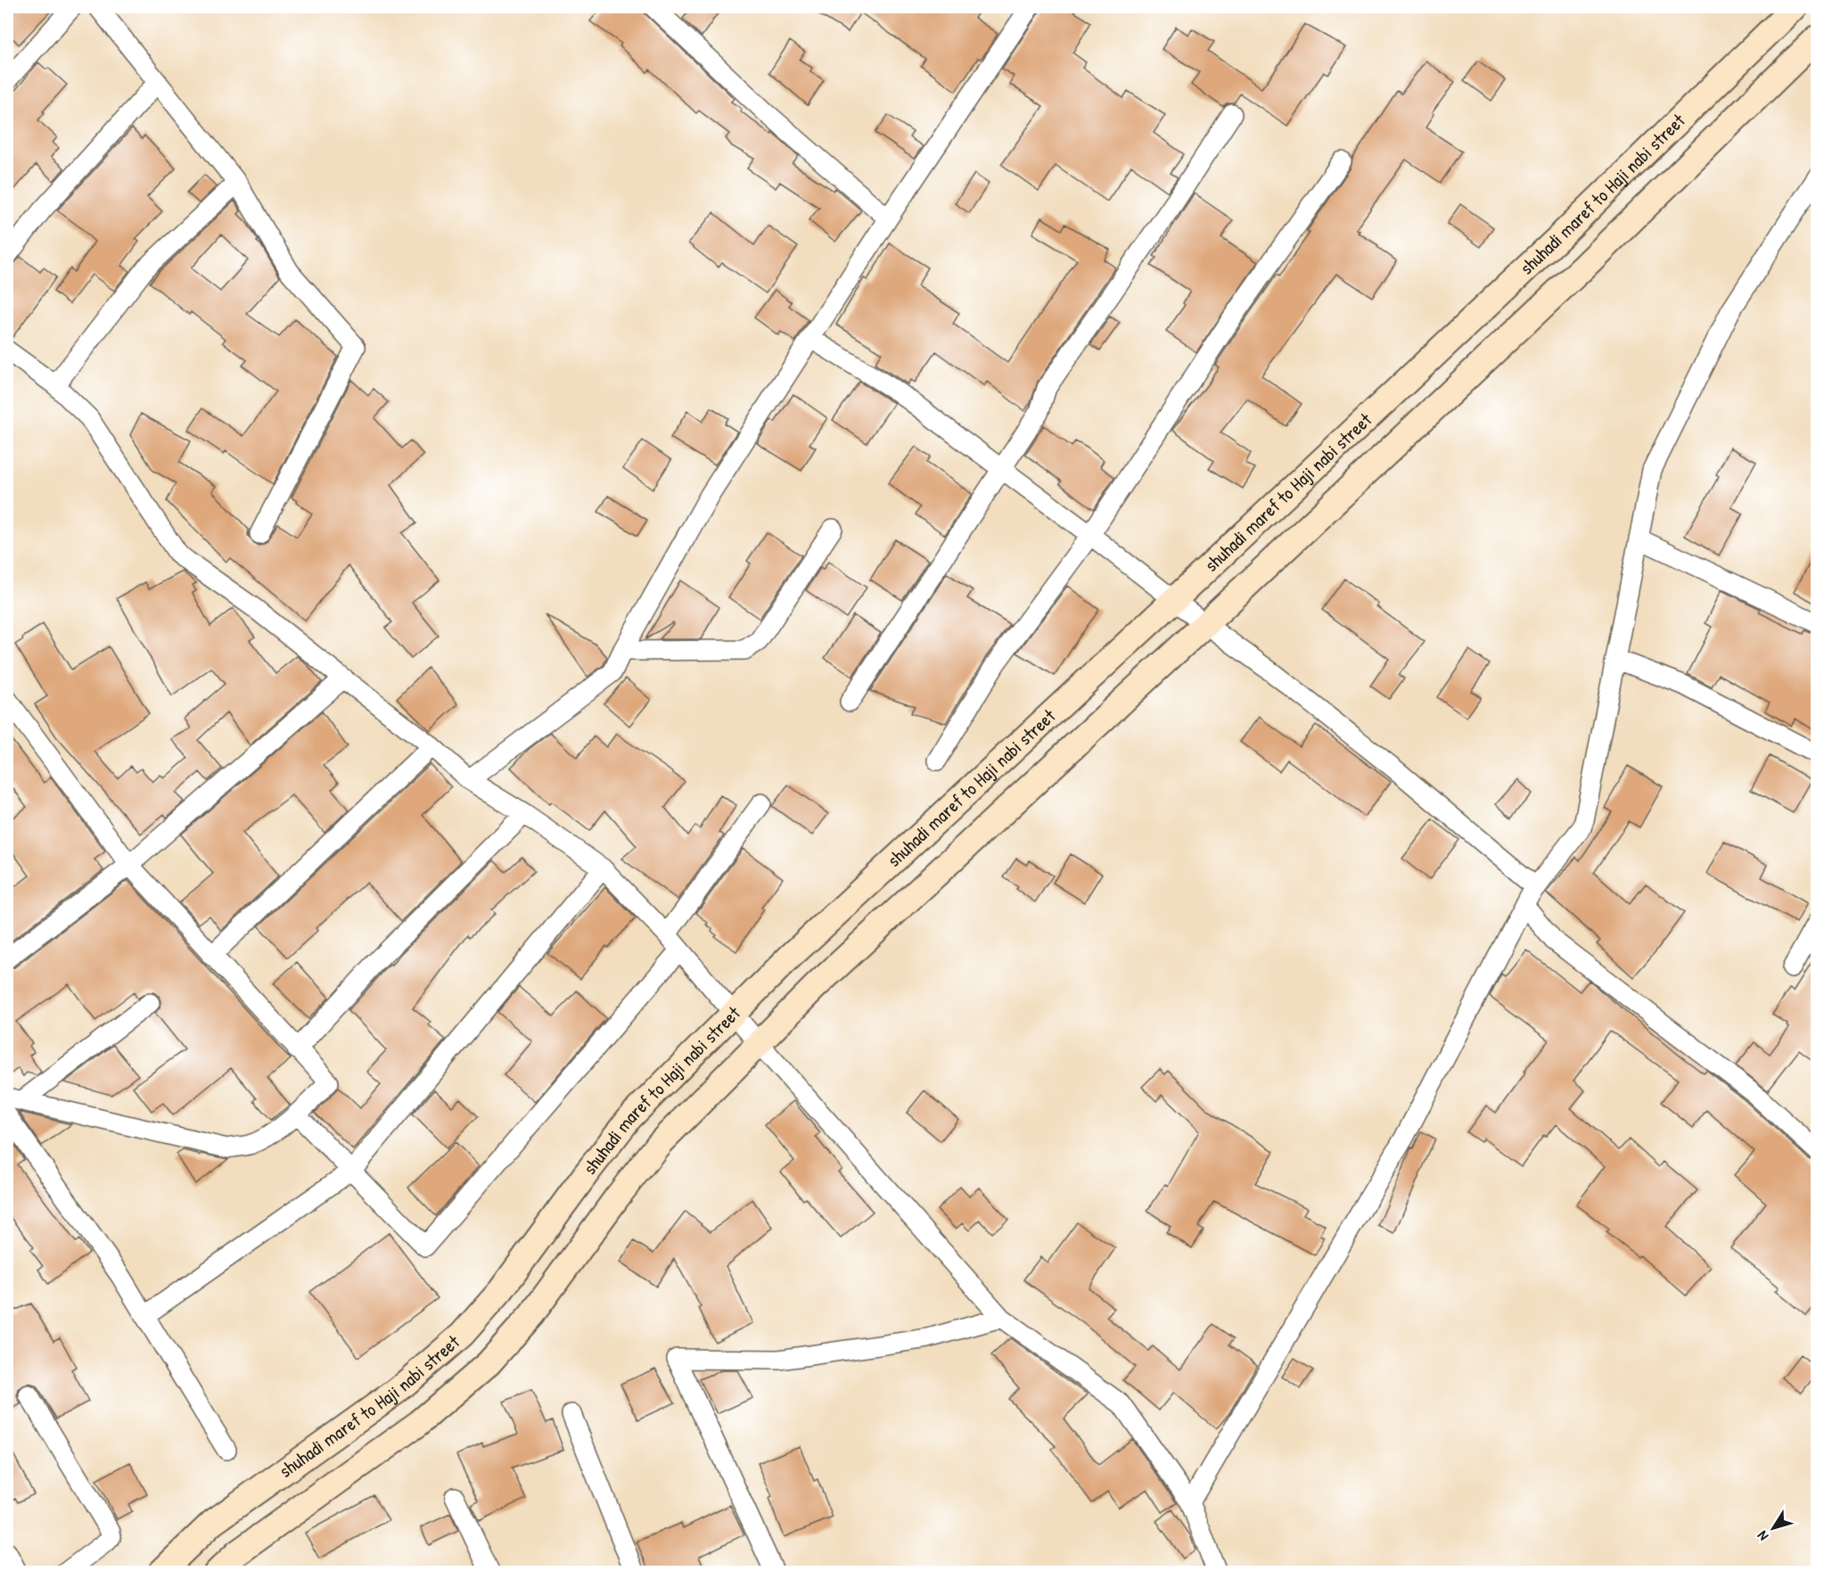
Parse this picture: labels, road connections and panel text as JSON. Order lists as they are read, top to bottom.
{
  "streets": {
    "main road": ["shuhadi maref to Haji nabi street"]
  },
  "north": "bottom left"
}
